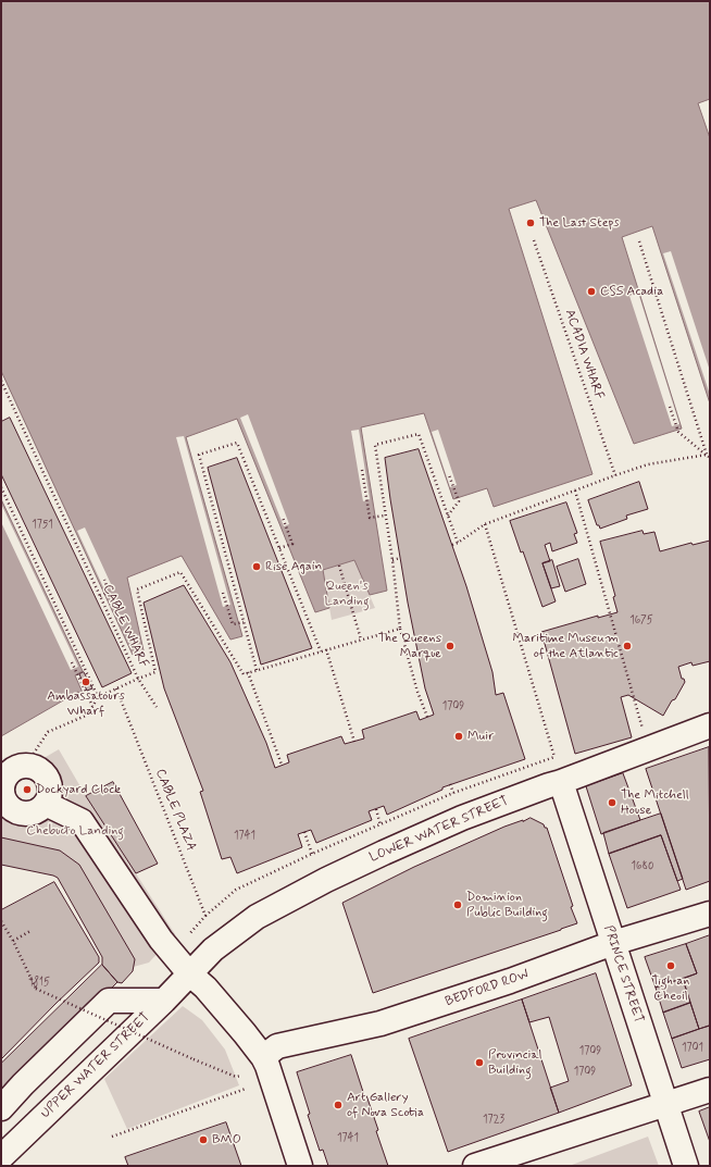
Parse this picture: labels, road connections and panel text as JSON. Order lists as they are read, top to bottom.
{
  "streets": {
    "street": [
      "LOWER WATER STREET",
      "PRINCE STREET",
      "BEDFORD ROW",
      "UPPER WATER STREET"
    ],
    "path": ["ACADIA WHARF", "CABLE WHARF", "CABLE PLAZA"]
  },
  "crossings": [
    ["CABLE WHARF", "CABLE PLAZA"],
    ["LOWER WATER STREET", "PRINCE STREET"],
    ["LOWER WATER STREET", "UPPER WATER STREET"],
    ["PRINCE STREET", "BEDFORD ROW"]
  ],
  "parks": ["Queen's Landing", "Chebucto Landing"],
  "places": [
    "The Last Steps",
    "CSS Acadia",
    "Rise Again",
    "The Queens Marque",
    "Maritime Museum of the Atlantic",
    "Ambassatours Wharf",
    "Muir",
    "Dockyard Clock",
    "The Mitchell House",
    "Dominion Public Building",
    "Tigh an Cheoil",
    "Provincial Building",
    "Art Gallery of Nova Scotia",
    "BMO"
  ],
  "house_numbers": [
    "1751",
    "1675",
    "1709",
    "1741",
    "1680",
    "1815",
    "1701",
    "1709",
    "1709",
    "1723",
    "1741"
  ]
}
